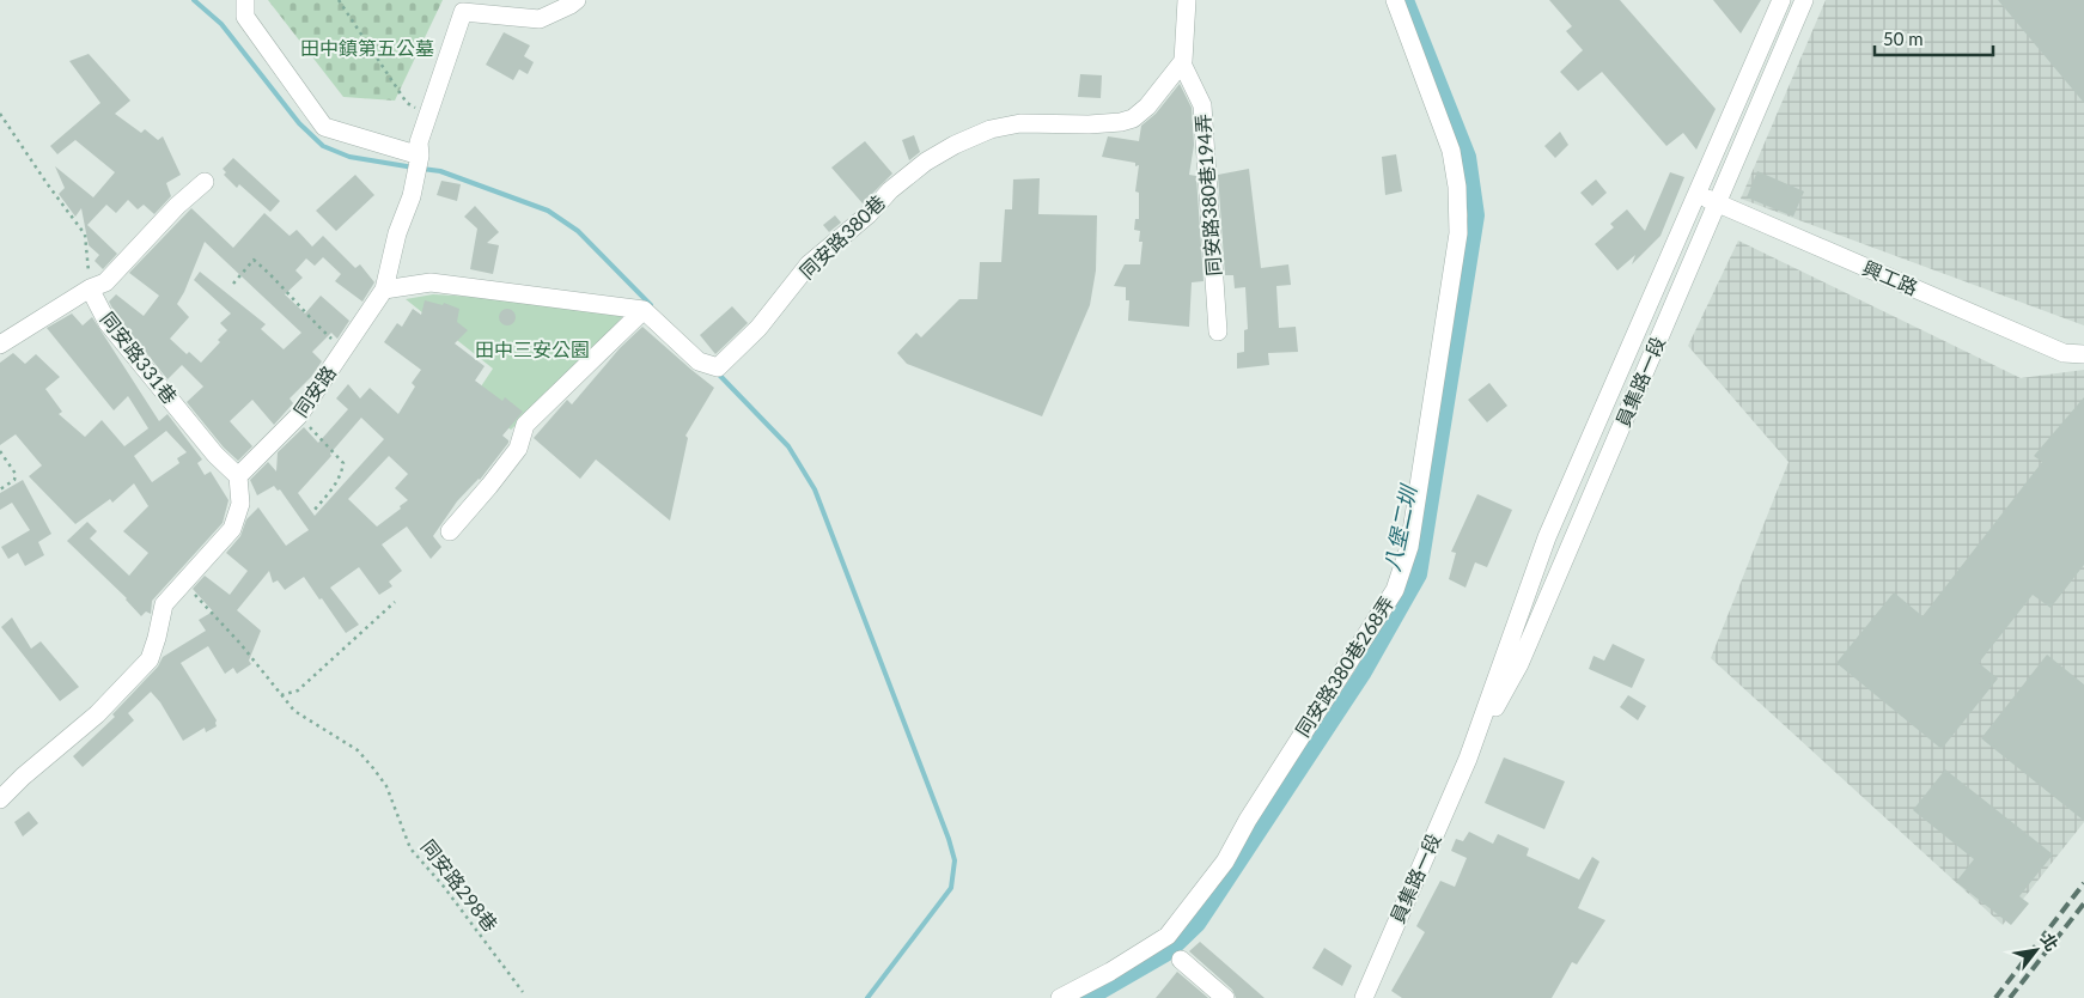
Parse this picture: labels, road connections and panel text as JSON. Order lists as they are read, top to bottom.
{
  "streets": {
    "street": [
      "同安路380巷194弄",
      "同安路380巷",
      "興工路",
      "同安路331巷",
      "員集路一段",
      "同安路",
      "同安路380巷268弄"
    ],
    "path": ["同安路298巷"]
  },
  "crossings": [
    ["同安路380巷194弄", "同安路380巷"],
    ["興工路", "員集路一段"],
    ["同安路331巷", "同安路"]
  ],
  "water": ["八堡二圳"],
  "parks": ["田中鎮第五公墓", "田中三安公園"],
  "scale_bar": "50 m",
  "north": "top right"
}
